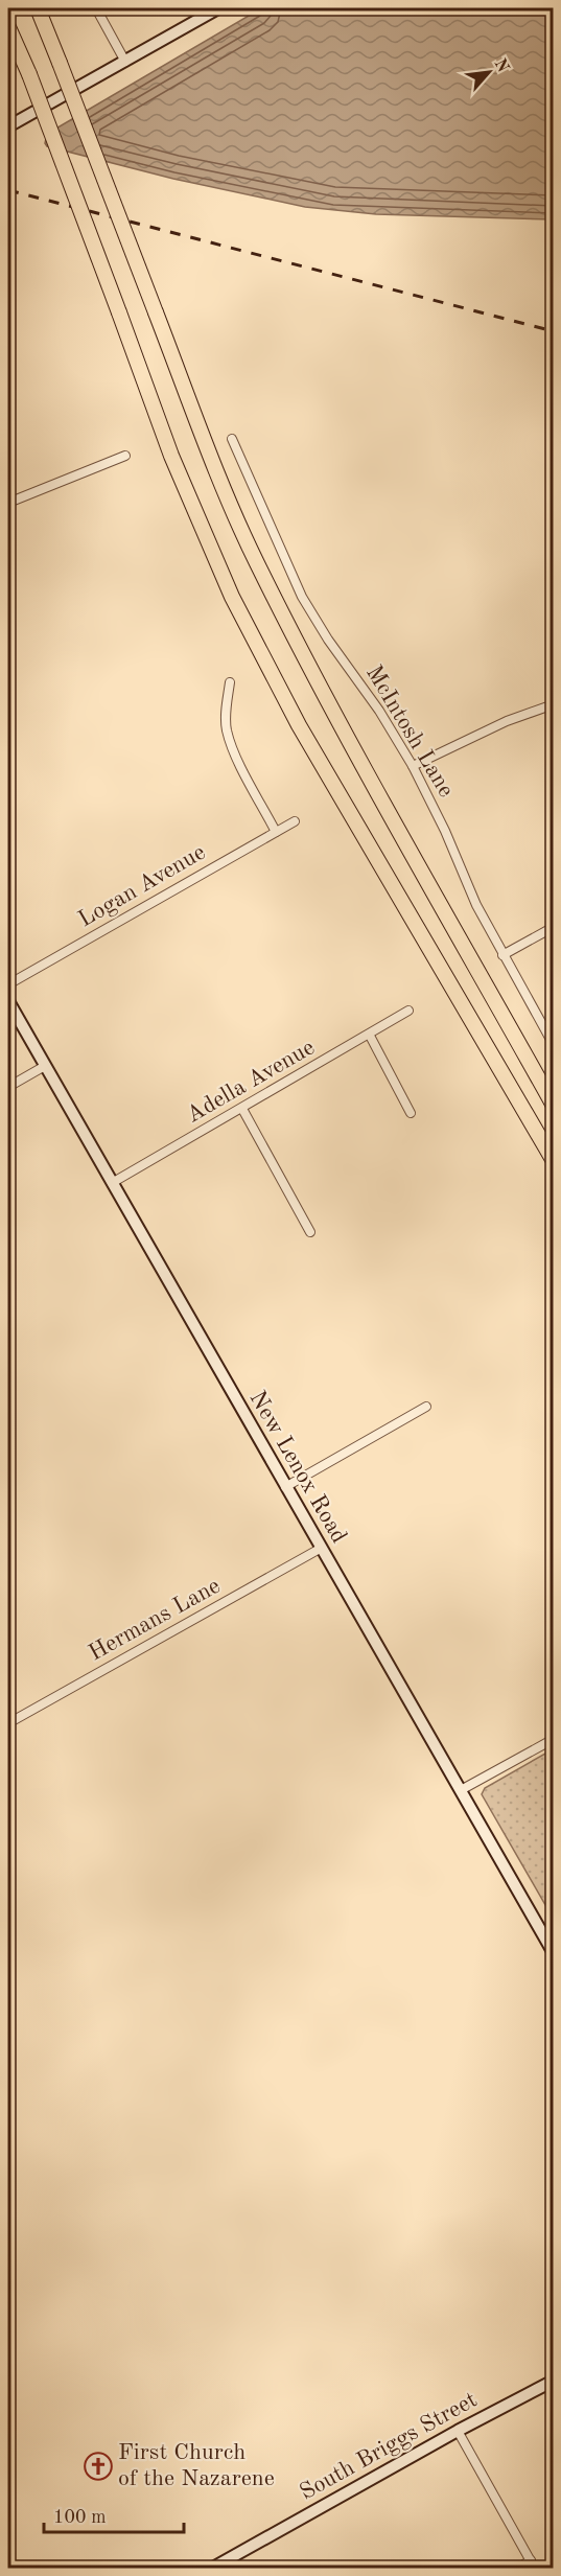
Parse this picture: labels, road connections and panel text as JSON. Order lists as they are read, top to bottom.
{
  "streets": {
    "street": [
      "McIntosh Lane",
      "Logan Avenue",
      "Adella Avenue",
      "New Lenox Road",
      "Hermans Lane",
      "South Briggs Street"
    ]
  },
  "crossings": [
    ["Adella Avenue", "New Lenox Road"],
    ["New Lenox Road", "Hermans Lane"]
  ],
  "places": {
    "church": ["First Church of the Nazarene"]
  },
  "scale_bar": "100 m",
  "north": "top right"
}
